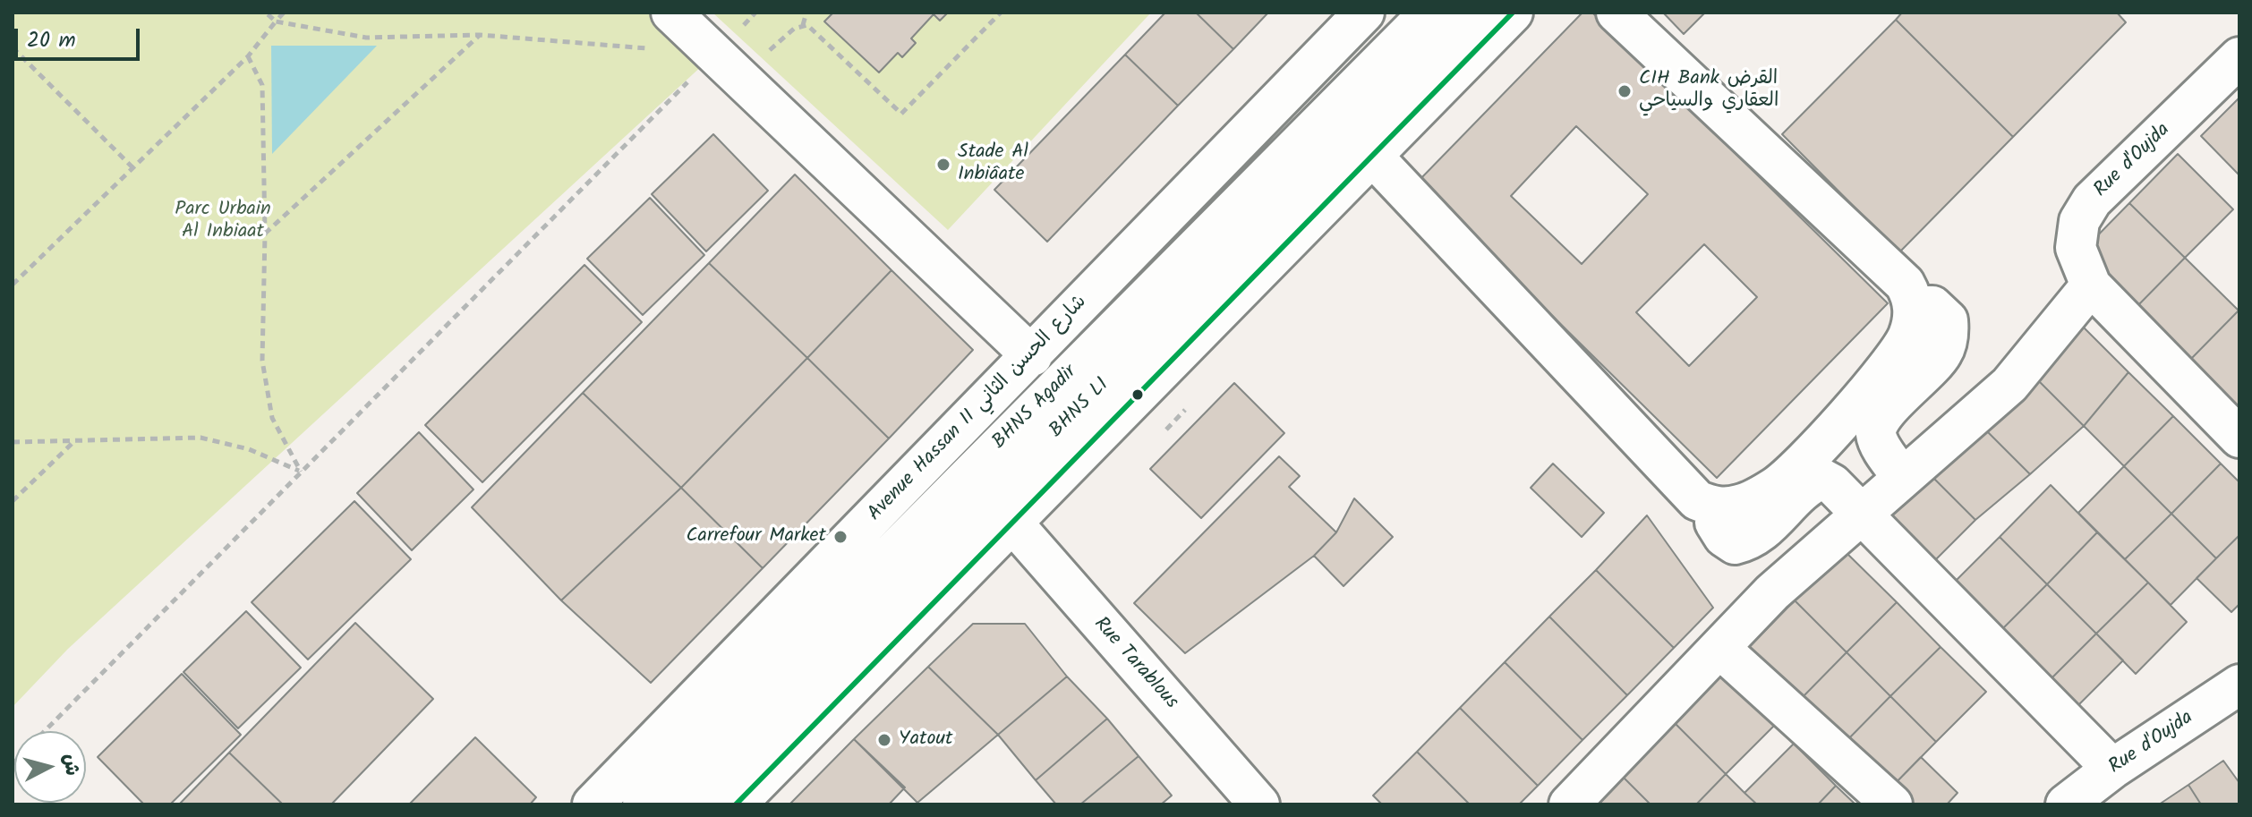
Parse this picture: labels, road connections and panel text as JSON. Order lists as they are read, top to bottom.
{
  "streets": {
    "street": [
      "Rue d'Oujda",
      "BHNS Agadir",
      "Avenue Hassan II شارع الحسن الثاني",
      "BHNS L1",
      "Rue Tarablous"
    ]
  },
  "parks": ["Parc Urbain Al Inbiaat"],
  "places": [
    "CIH Bank القرض العقاري والسياحي",
    "Stade Al Inbiâate",
    "Carrefour Market",
    "Yatout"
  ],
  "scale_bar": "20 m",
  "north": "right"
}
